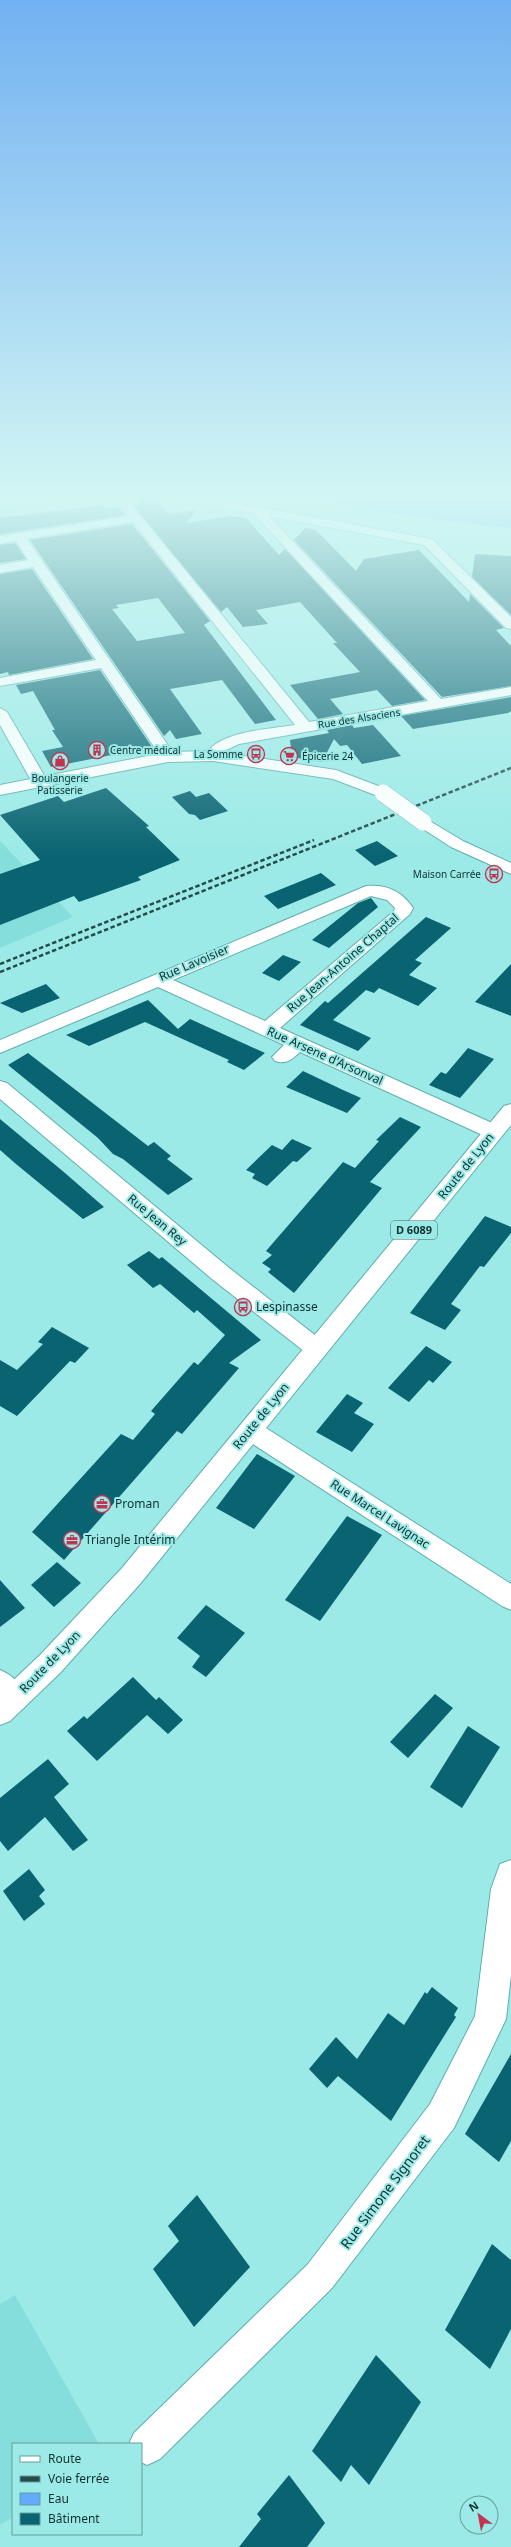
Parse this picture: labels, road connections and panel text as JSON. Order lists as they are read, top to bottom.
{
  "streets": {
    "street": [
      "Rue des Alsaciens",
      "Rue Lavoisier",
      "Rue Jean-Antoine Chaptal",
      "Rue Arsene d'Arsonval",
      "Route de Lyon",
      "Rue Jean Rey",
      "D 6089",
      "Rue Marcel Lavignac",
      "Rue Simone Signoret"
    ]
  },
  "crossings": [
    ["Rue Lavoisier", "Rue Jean-Antoine Chaptal"],
    ["Rue Lavoisier", "Rue Arsene d'Arsonval"],
    ["Rue Jean-Antoine Chaptal", "Rue Arsene d'Arsonval"],
    ["Rue Arsene d'Arsonval", "Route de Lyon"],
    ["Route de Lyon", "Rue Jean Rey"],
    ["Route de Lyon", "Rue Marcel Lavignac"]
  ],
  "places": {
    "building": ["Centre médical"],
    "bus stop": ["La Somme", "Maison Carrée", "Lespinasse"],
    "supermarket": ["Épicerie 24"],
    "shop": ["Boulangerie Patisserie"],
    "office": ["Proman", "Triangle Intérim"]
  },
  "legend": [
    "Route",
    "Voie ferrée",
    "Eau",
    "Bâtiment"
  ],
  "north": "top left"
}
